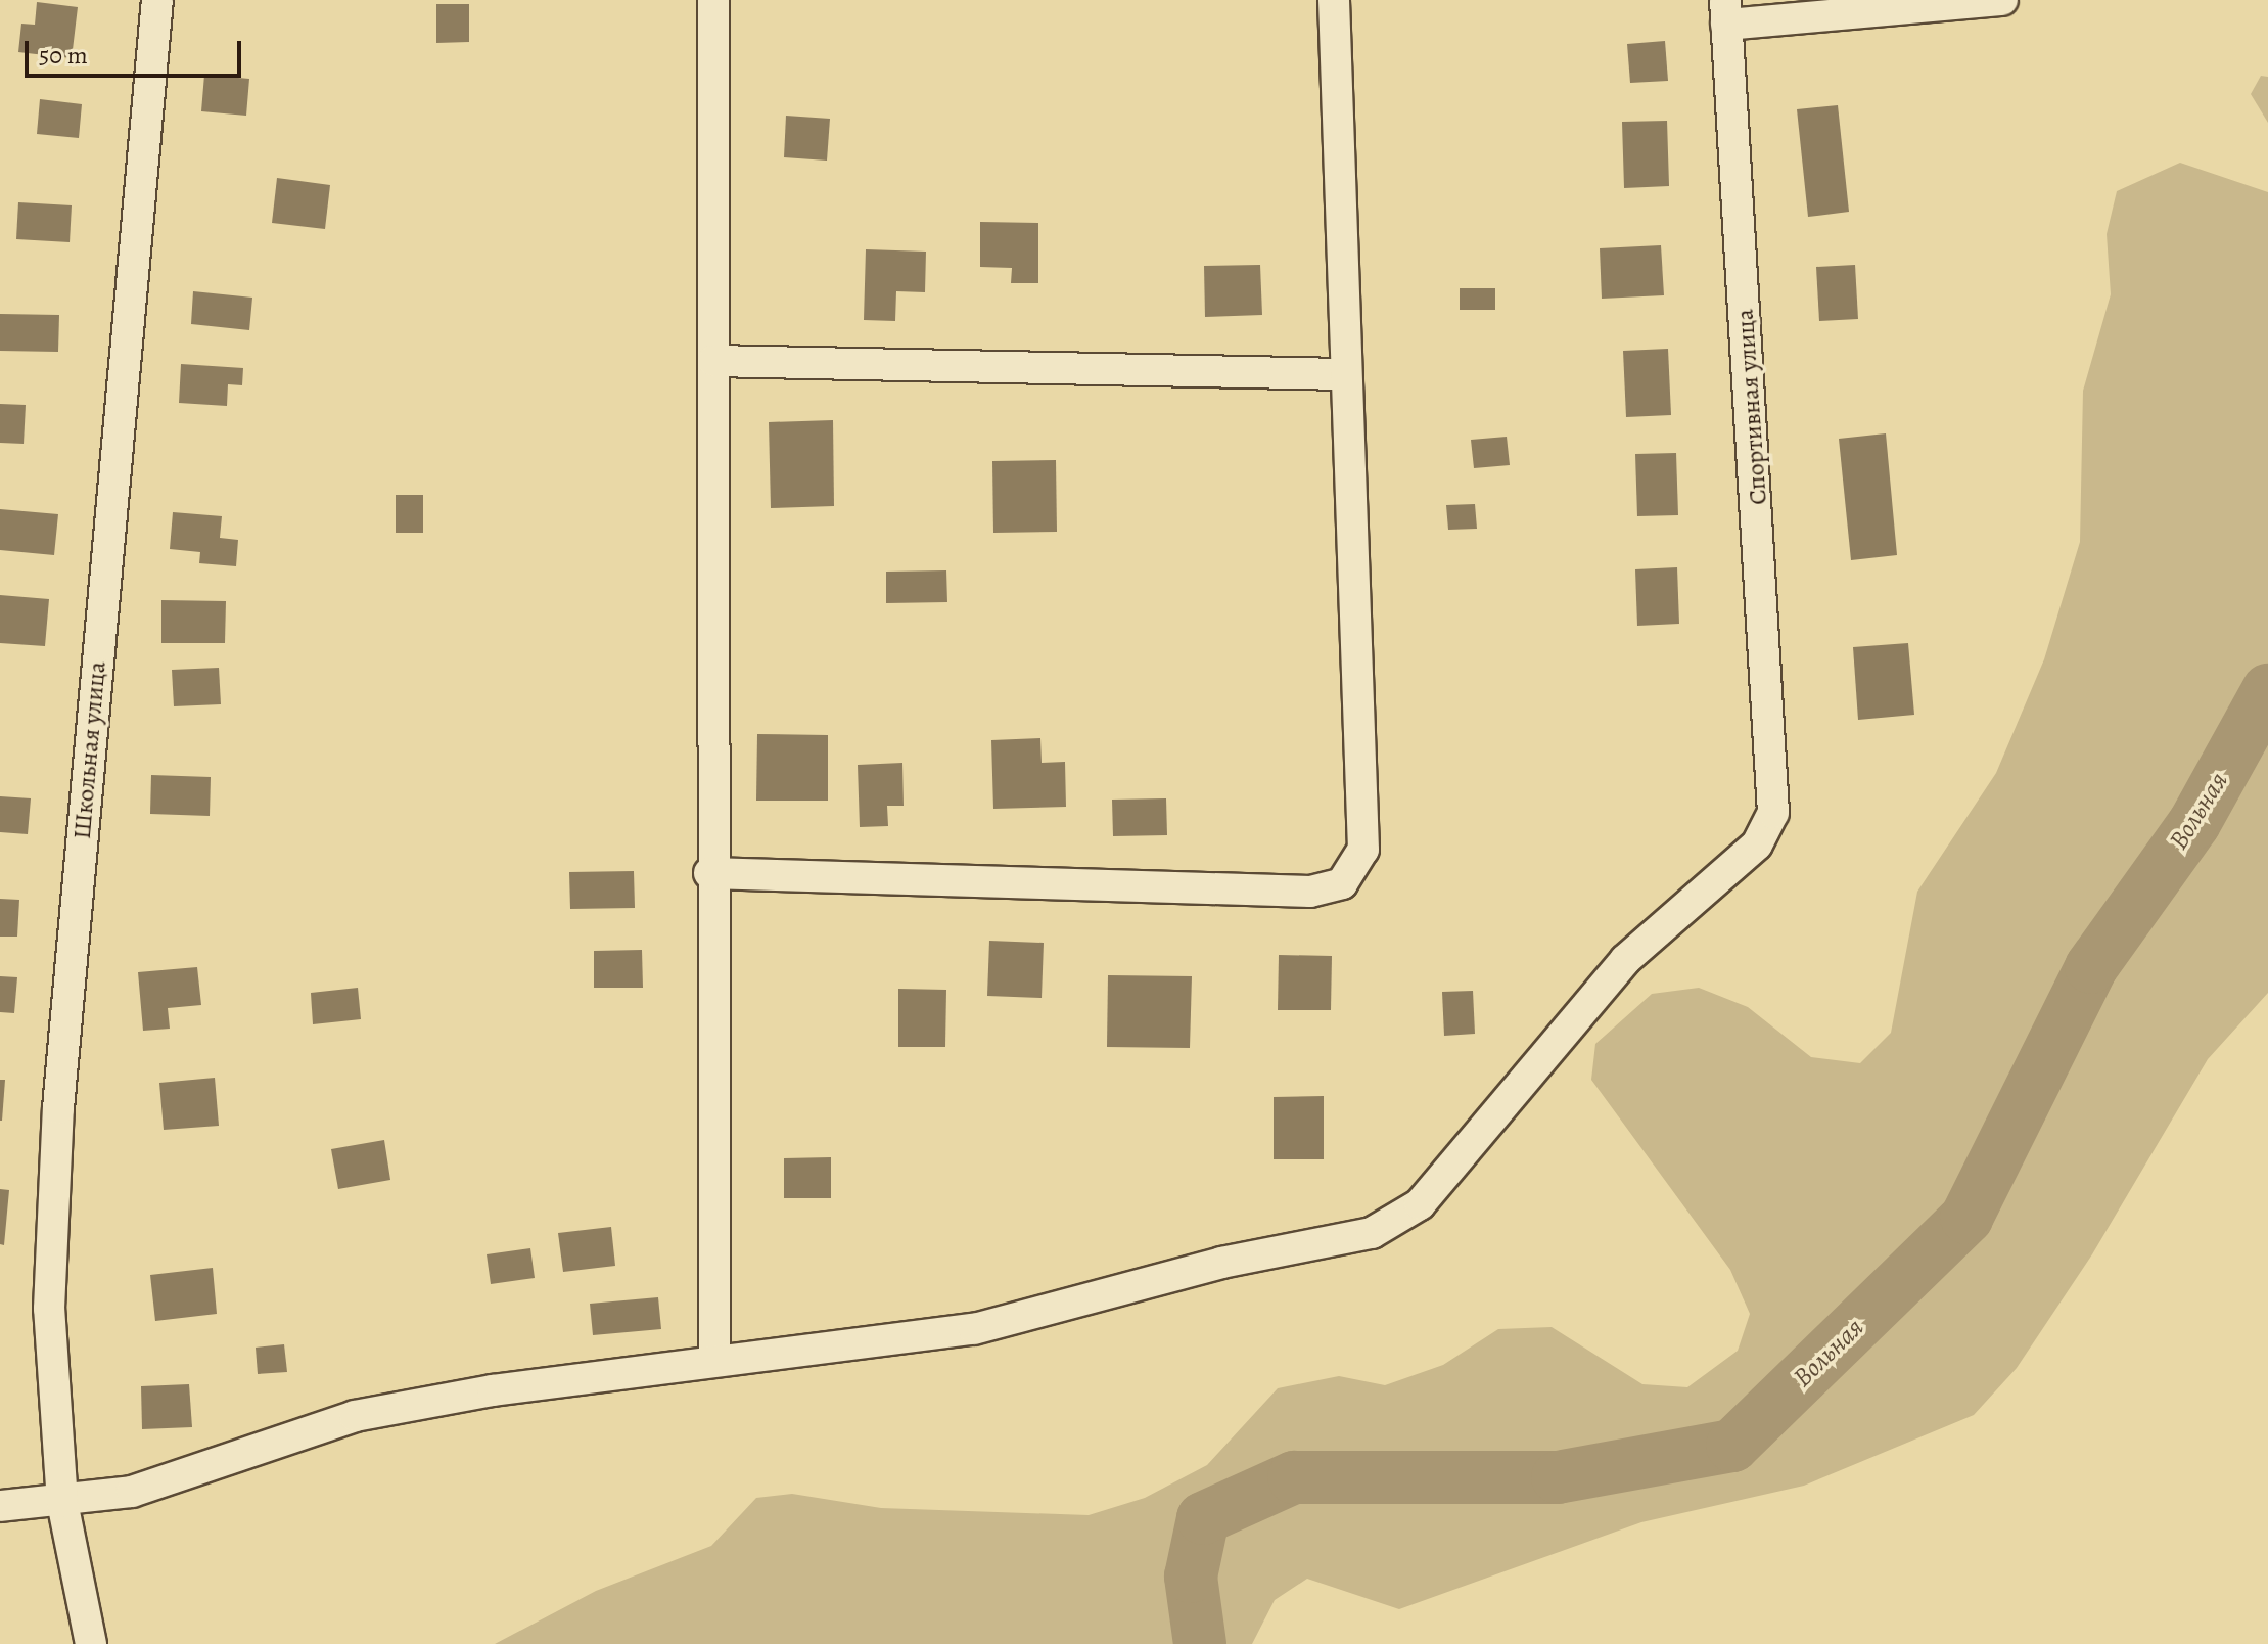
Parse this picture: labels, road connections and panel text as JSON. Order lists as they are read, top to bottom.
{
  "streets": {
    "street": ["Спортивная улица", "Школьная улица"]
  },
  "water": ["Вольная"],
  "scale_bar": "50 m"
}
